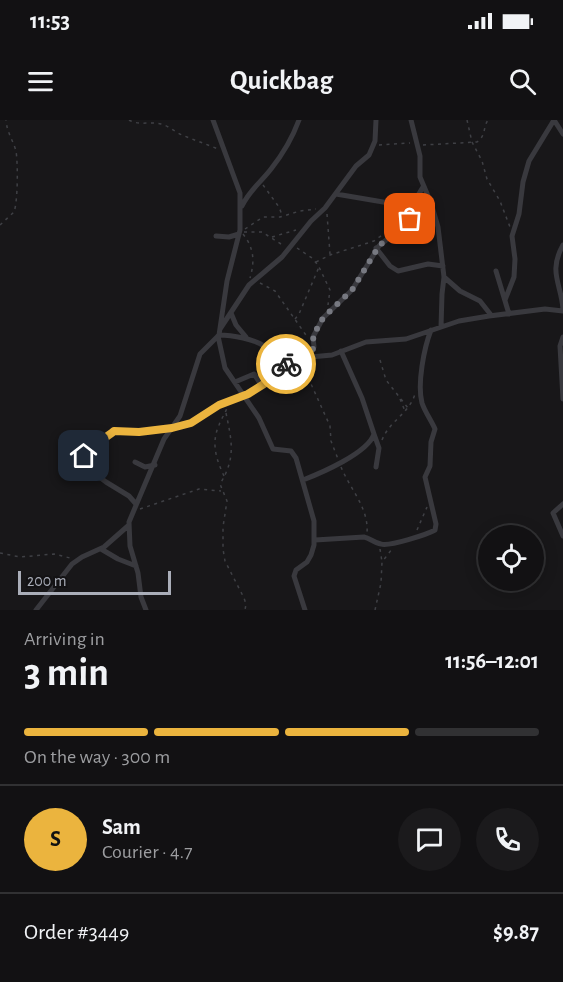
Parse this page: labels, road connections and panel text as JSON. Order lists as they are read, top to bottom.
{
  "scale_bar": "200 m",
  "page": {
    "status": "11:53",
    "header": "Quickbag",
    "scale": "200 m",
    "heading": ["3 min", "Arriving in", "11:56–12:01"],
    "panel": [
      "Sam",
      "Courier · 4.7",
      "Order #3449",
      "$9.87"
    ],
    "bar": "On the way · 300 m",
    "round": "S"
  }
}
